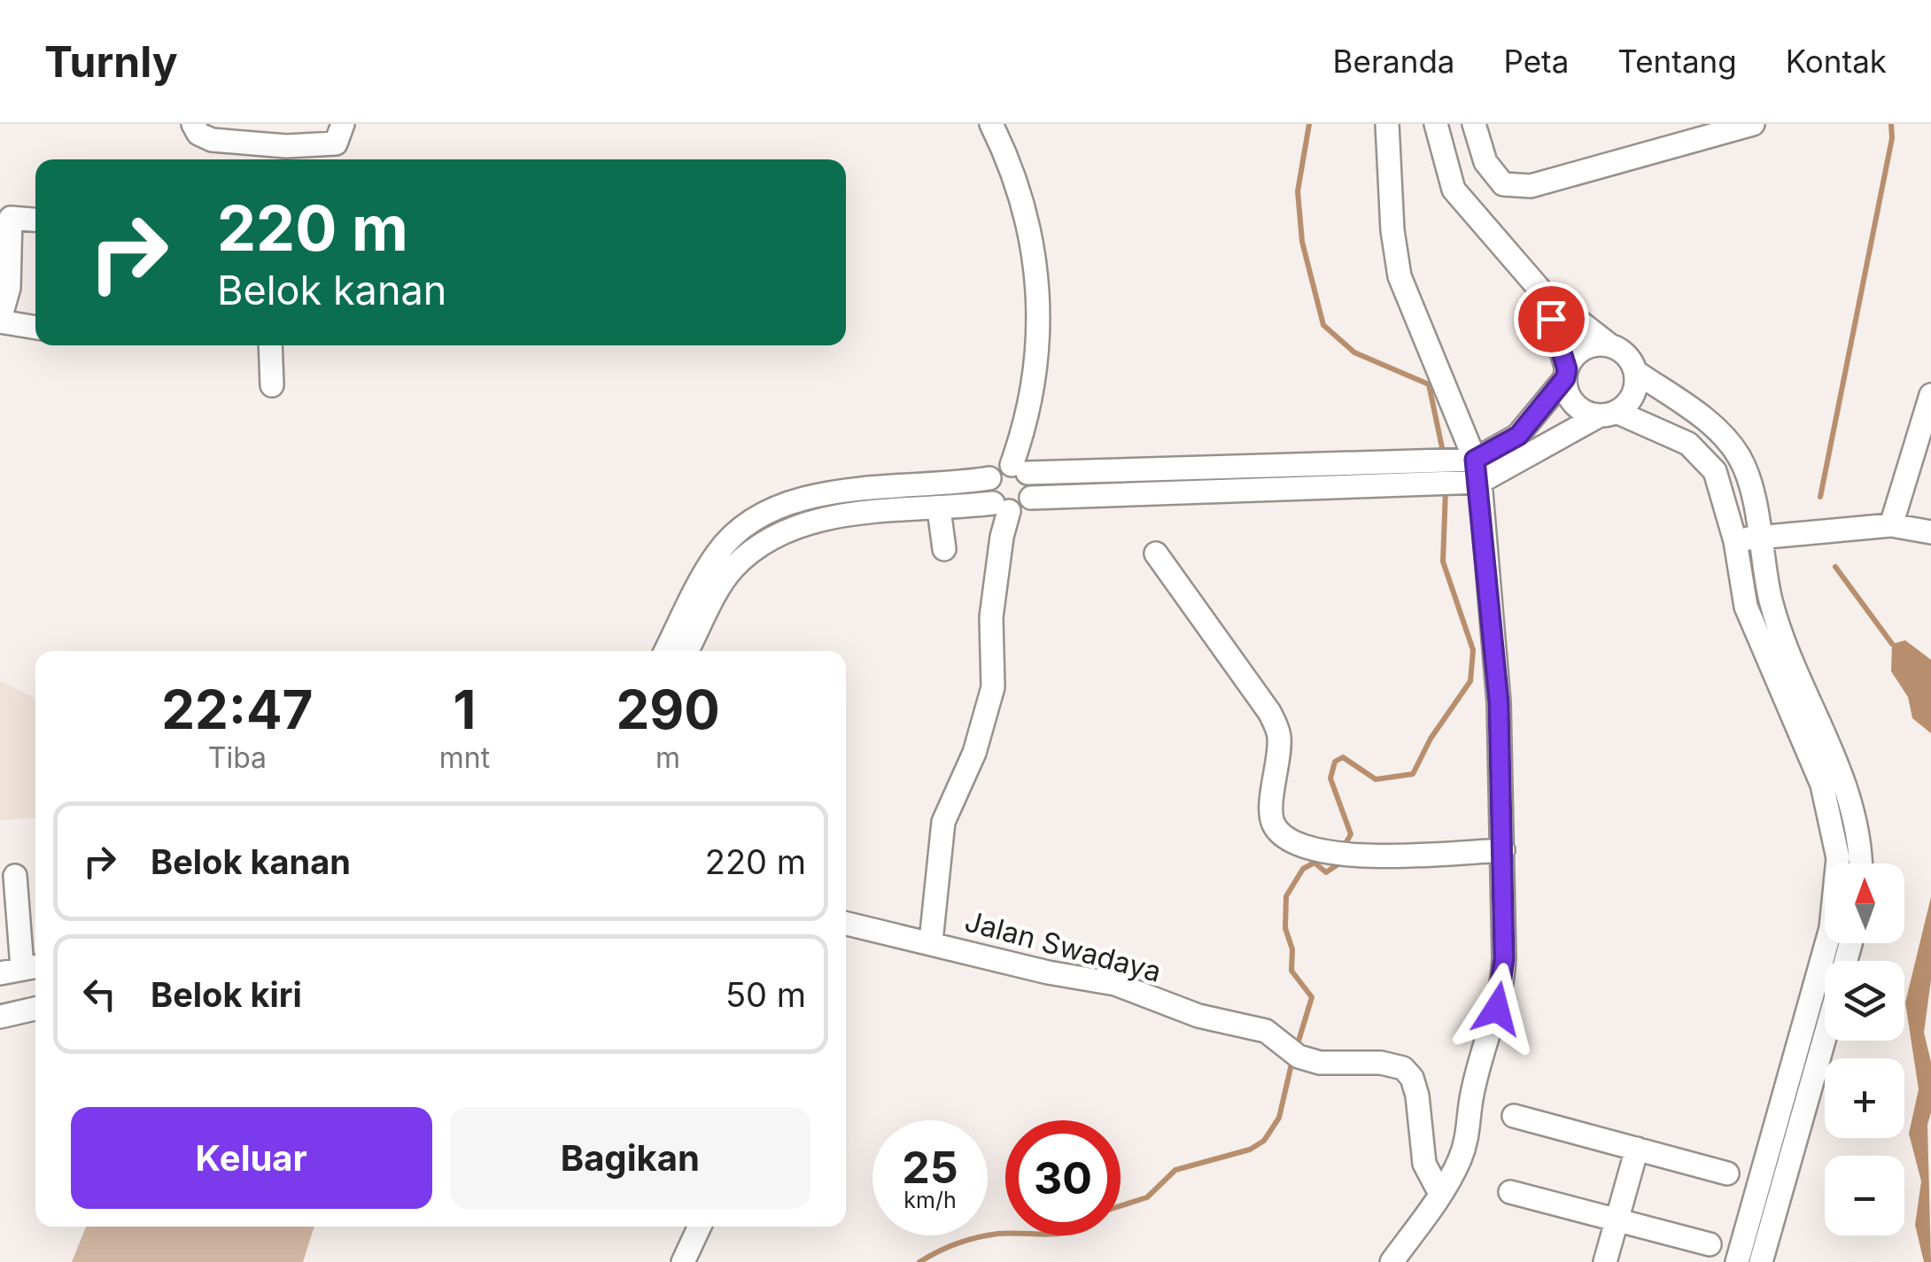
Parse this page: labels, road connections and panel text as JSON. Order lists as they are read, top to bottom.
{
  "streets": {
    "street": ["Jalan Swadaya"]
  },
  "north": "top",
  "page": {
    "header": "Turnly",
    "nav": [
      "Beranda",
      "Peta",
      "Tentang",
      "Kontak"
    ],
    "turn": ["220 m", "Belok kanan"],
    "eta": [
      "22:47",
      "Tiba",
      "1",
      "mnt",
      "290",
      "m"
    ],
    "list": [
      {
        "name": "Belok kanan",
        "value": "220 m"
      },
      {
        "name": "Belok kiri",
        "value": "50 m"
      }
    ],
    "map_buttons": ["+", "−"],
    "buttons": ["Keluar", "Bagikan"],
    "speed": "25 km/h",
    "limit": "30"
  }
}
